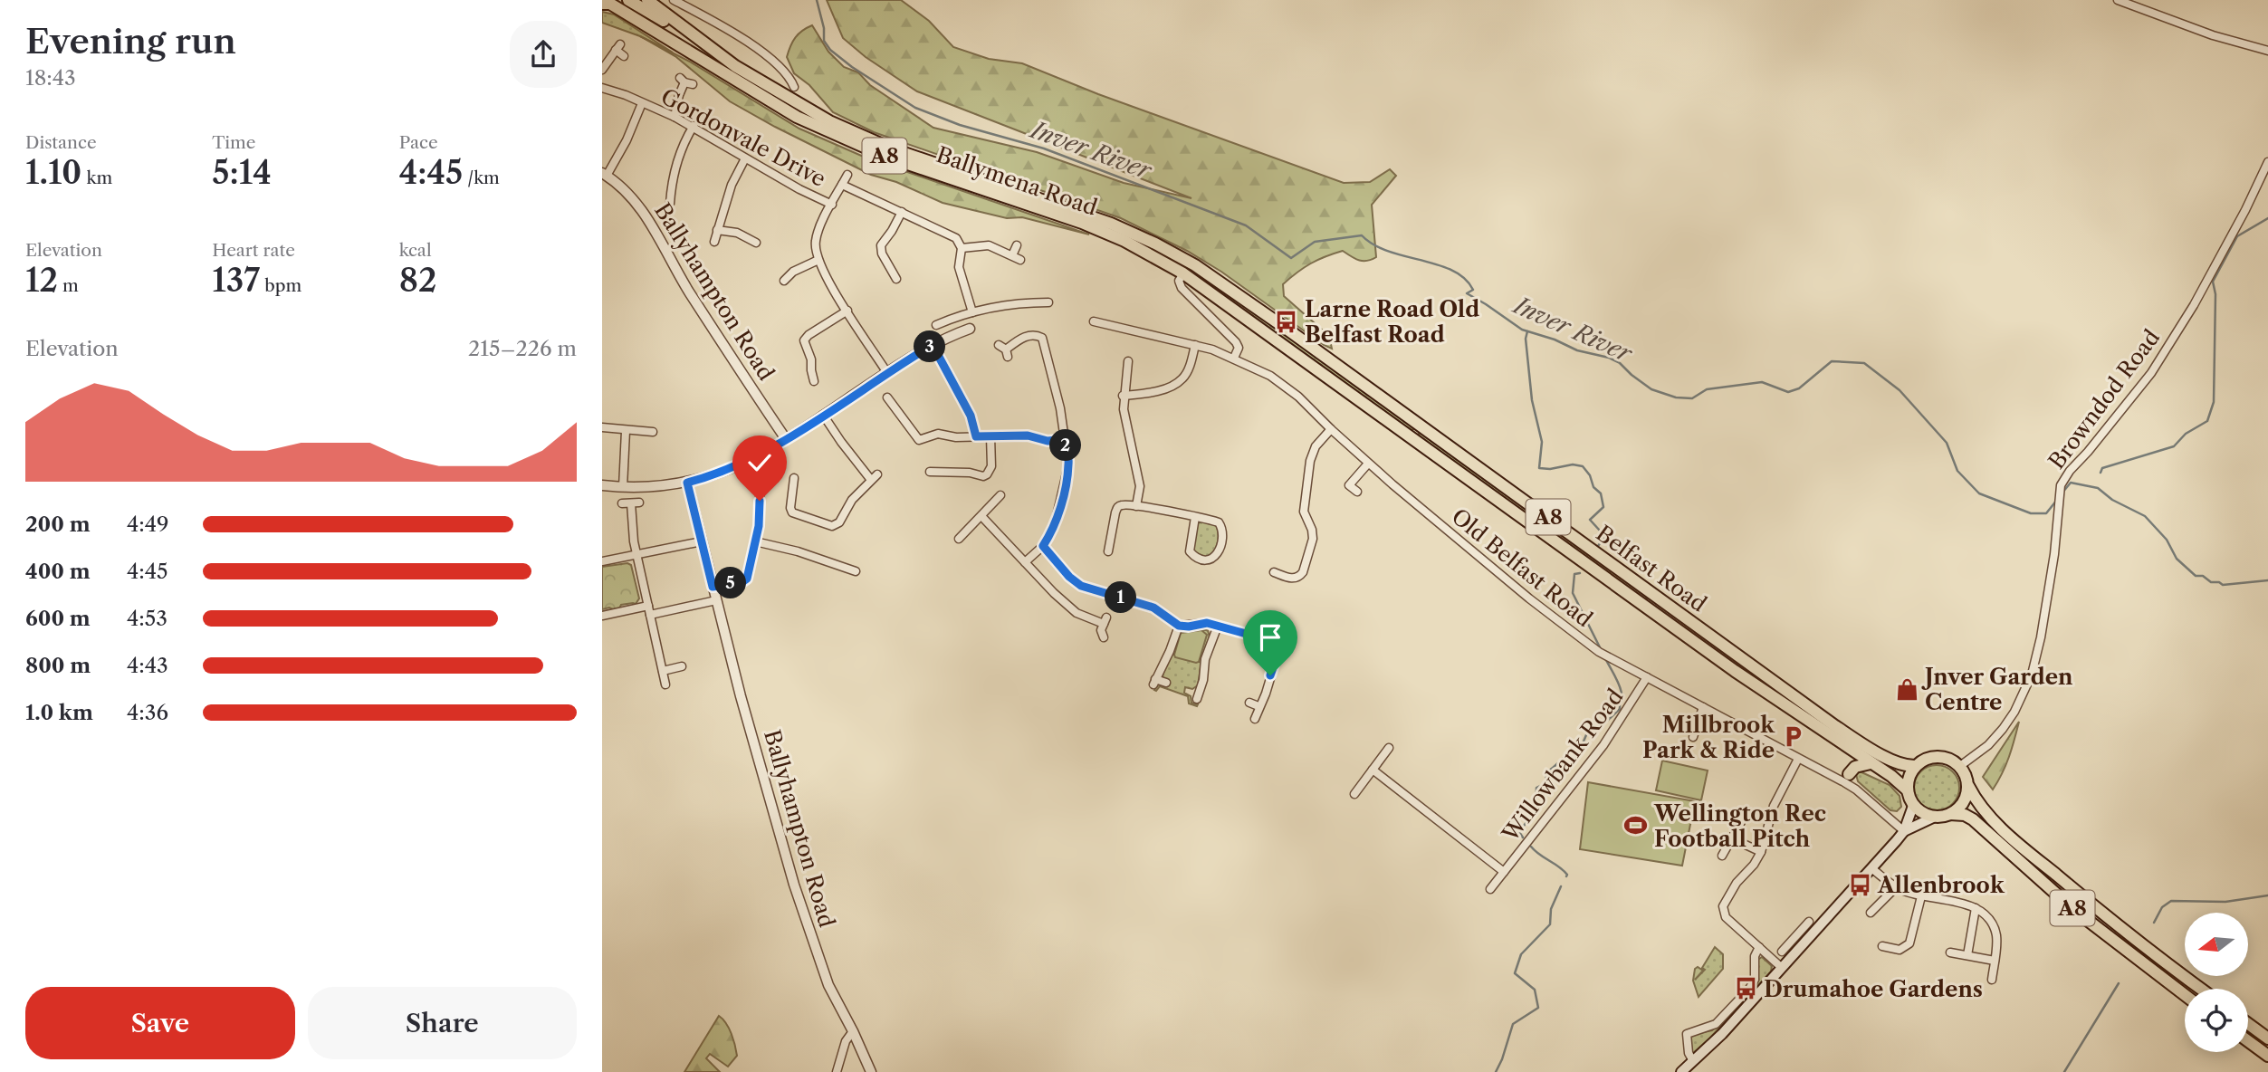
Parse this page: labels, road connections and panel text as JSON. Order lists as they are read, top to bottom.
{
  "streets": {
    "highway": ["A8", "Ballymena Road", "Belfast Road"],
    "street": [
      "Gordonvale Drive",
      "Ballyhampton Road",
      "Browndod Road",
      "Old Belfast Road",
      "Willowbank Road"
    ]
  },
  "crossings": [
    ["A8", "Ballymena Road"],
    ["A8", "Browndod Road"],
    ["A8", "Belfast Road"],
    ["Ballymena Road", "Belfast Road"],
    ["Browndod Road", "Belfast Road"],
    ["Old Belfast Road", "Willowbank Road"]
  ],
  "water": ["Inver River"],
  "places": {
    "bus stop": ["Larne Road Old Belfast Road", "Allenbrook", "Drumahoe Gardens"],
    "shop": ["Jnver Garden Centre"],
    "parking": ["Millbrook Park & Ride"],
    "sports": ["Wellington Rec Football Pitch"]
  },
  "north": "left",
  "page": {
    "heading": ["Evening run", "18:43"],
    "stats": [
      ["Distance", "1.10 km"],
      ["Time", "5:14"],
      ["Pace", "4:45 /km"],
      ["Elevation", "12 m"],
      ["Heart rate", "137 bpm"],
      ["kcal", "82"]
    ],
    "chart": ["Elevation", "215–226 m"],
    "pins": [
      "3",
      "2",
      "5",
      "1"
    ],
    "list": [
      {
        "name": "200 m",
        "note": "4:49"
      },
      {
        "name": "400 m",
        "note": "4:45"
      },
      {
        "name": "600 m",
        "note": "4:53"
      },
      {
        "name": "800 m",
        "note": "4:43"
      },
      {
        "name": "1.0 km",
        "note": "4:36"
      }
    ],
    "buttons": ["Save", "Share"]
  }
}
